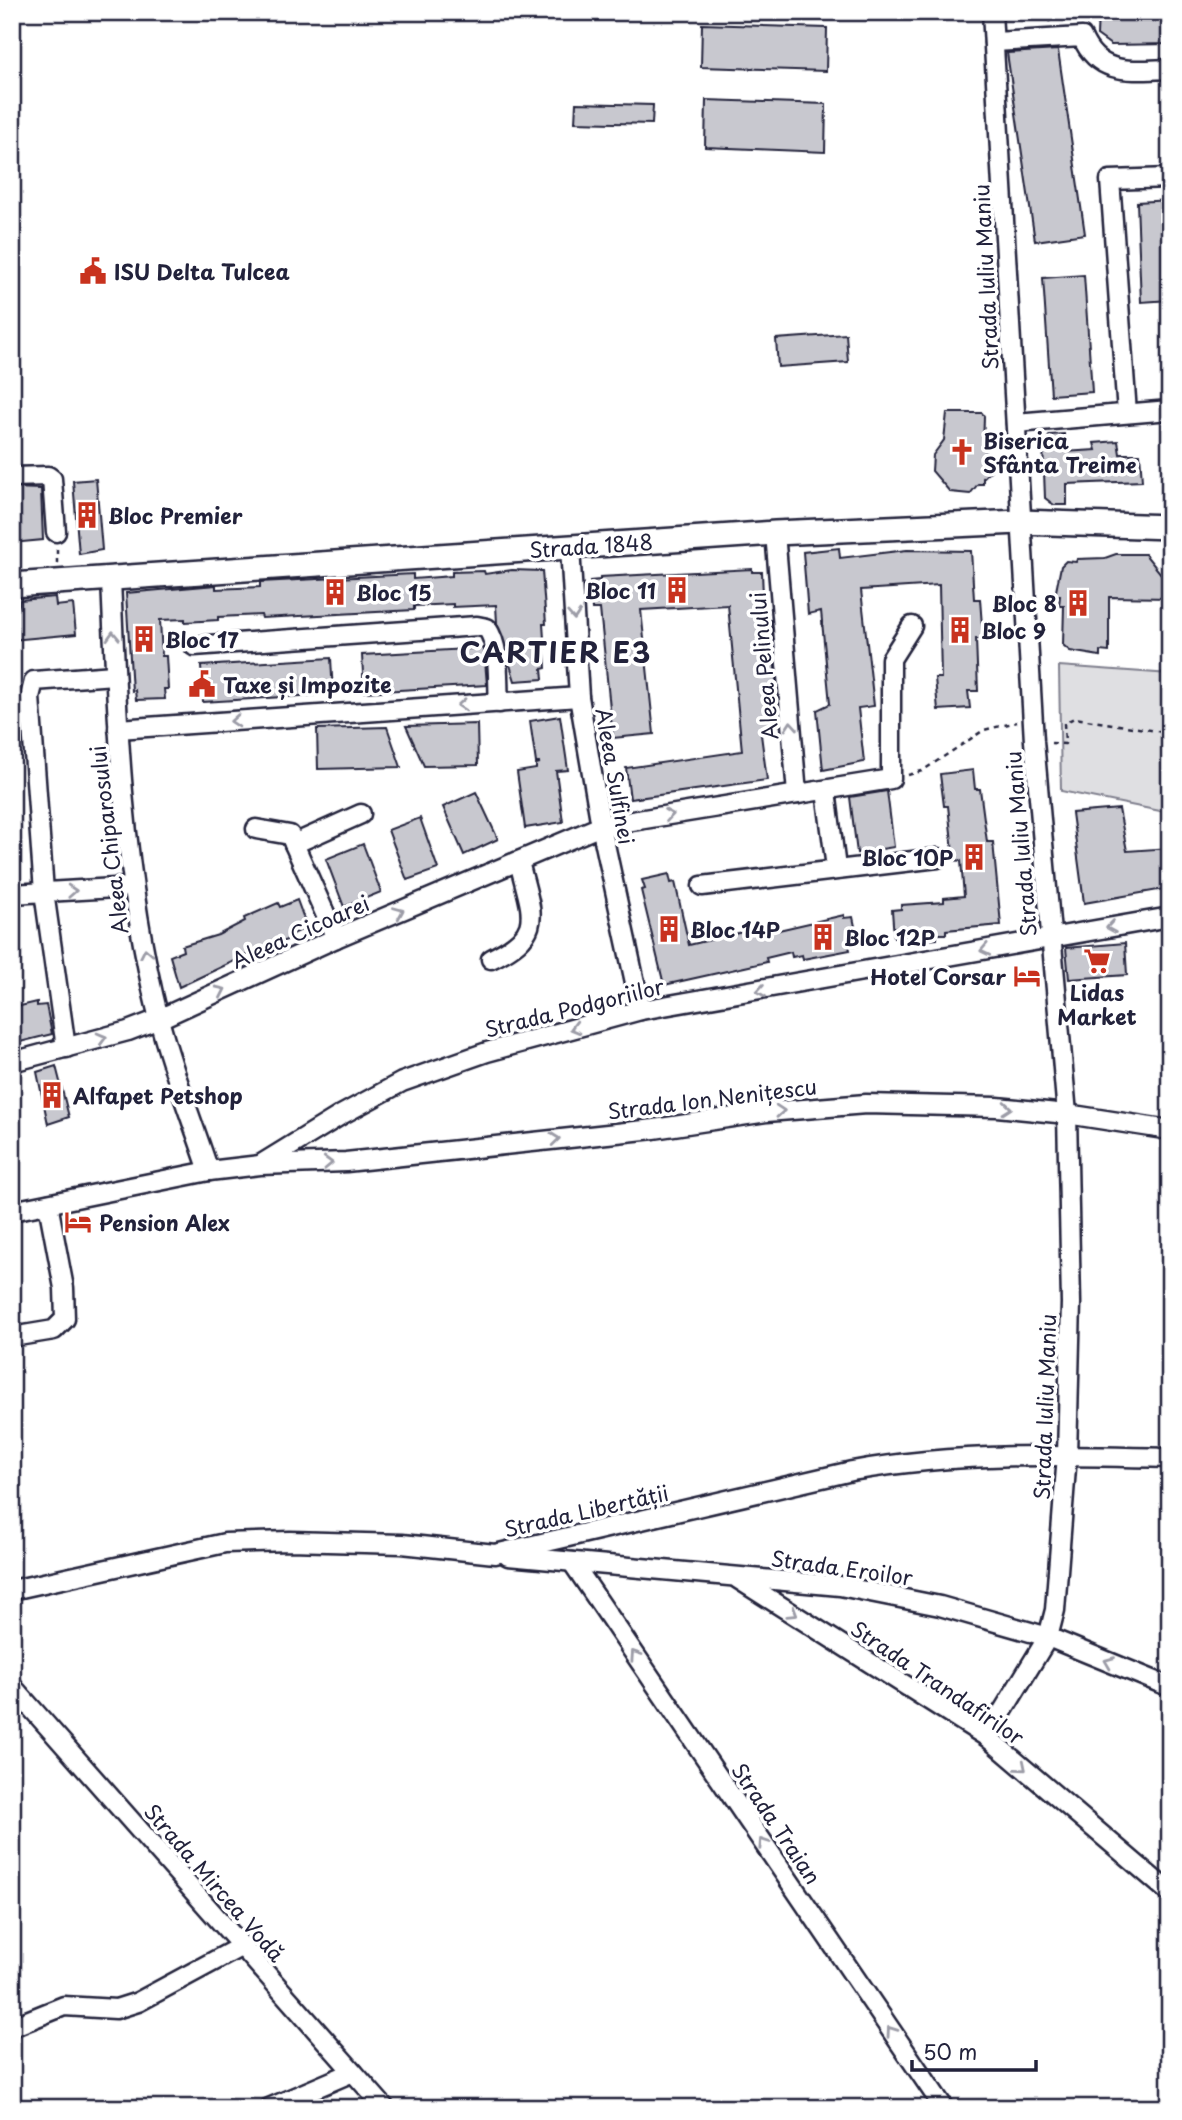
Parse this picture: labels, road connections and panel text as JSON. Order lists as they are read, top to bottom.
{
  "streets": {
    "main road": ["Strada 1848"],
    "street": [
      "Strada Iuliu Maniu",
      "Aleea Pelinului",
      "Aleea Sulfinei",
      "Aleea Chiparosului",
      "Aleea Cicoarei",
      "Strada Podgoriilor",
      "Strada Ion Nenițescu",
      "Strada Libertății",
      "Strada Eroilor",
      "Strada Trandafirilor",
      "Strada Traian",
      "Strada Mircea Vodă"
    ]
  },
  "crossings": [
    ["Strada Iuliu Maniu", "Strada 1848"],
    ["Strada Iuliu Maniu", "Strada Podgoriilor"],
    ["Strada Iuliu Maniu", "Strada Ion Nenițescu"],
    ["Strada Iuliu Maniu", "Strada Libertății"],
    ["Strada Iuliu Maniu", "Strada Eroilor"],
    ["Strada Iuliu Maniu", "Strada Trandafirilor"],
    ["Strada 1848", "Aleea Pelinului"],
    ["Strada 1848", "Aleea Sulfinei"],
    ["Strada 1848", "Aleea Chiparosului"],
    ["Aleea Sulfinei", "Aleea Cicoarei"],
    ["Aleea Sulfinei", "Strada Podgoriilor"],
    ["Aleea Chiparosului", "Aleea Cicoarei"],
    ["Aleea Chiparosului", "Strada Podgoriilor"],
    ["Strada Podgoriilor", "Strada Ion Nenițescu"],
    ["Strada Libertății", "Strada Eroilor"],
    ["Strada Eroilor", "Strada Trandafirilor"],
    ["Strada Eroilor", "Strada Traian"]
  ],
  "one_way": [
    "Strada Podgoriilor",
    "Strada Ion Nenițescu",
    "Strada Trandafirilor",
    "Strada Traian"
  ],
  "districts": ["CARTIER E3"],
  "places": {
    "public building": ["ISU Delta Tulcea", "Taxe și Impozite"],
    "church": ["Biserica Sfânta Treime"],
    "building": [
      "Bloc Premier",
      "Bloc 11",
      "Bloc 15",
      "Bloc 8",
      "Bloc 9",
      "Bloc 17",
      "Bloc 10P",
      "Bloc 14P",
      "Bloc 12P",
      "Alfapet Petshop"
    ],
    "supermarket": ["Lidas Market"],
    "hotel": ["Hotel Corsar", "Pension Alex"]
  },
  "scale_bar": "50 m"
}
